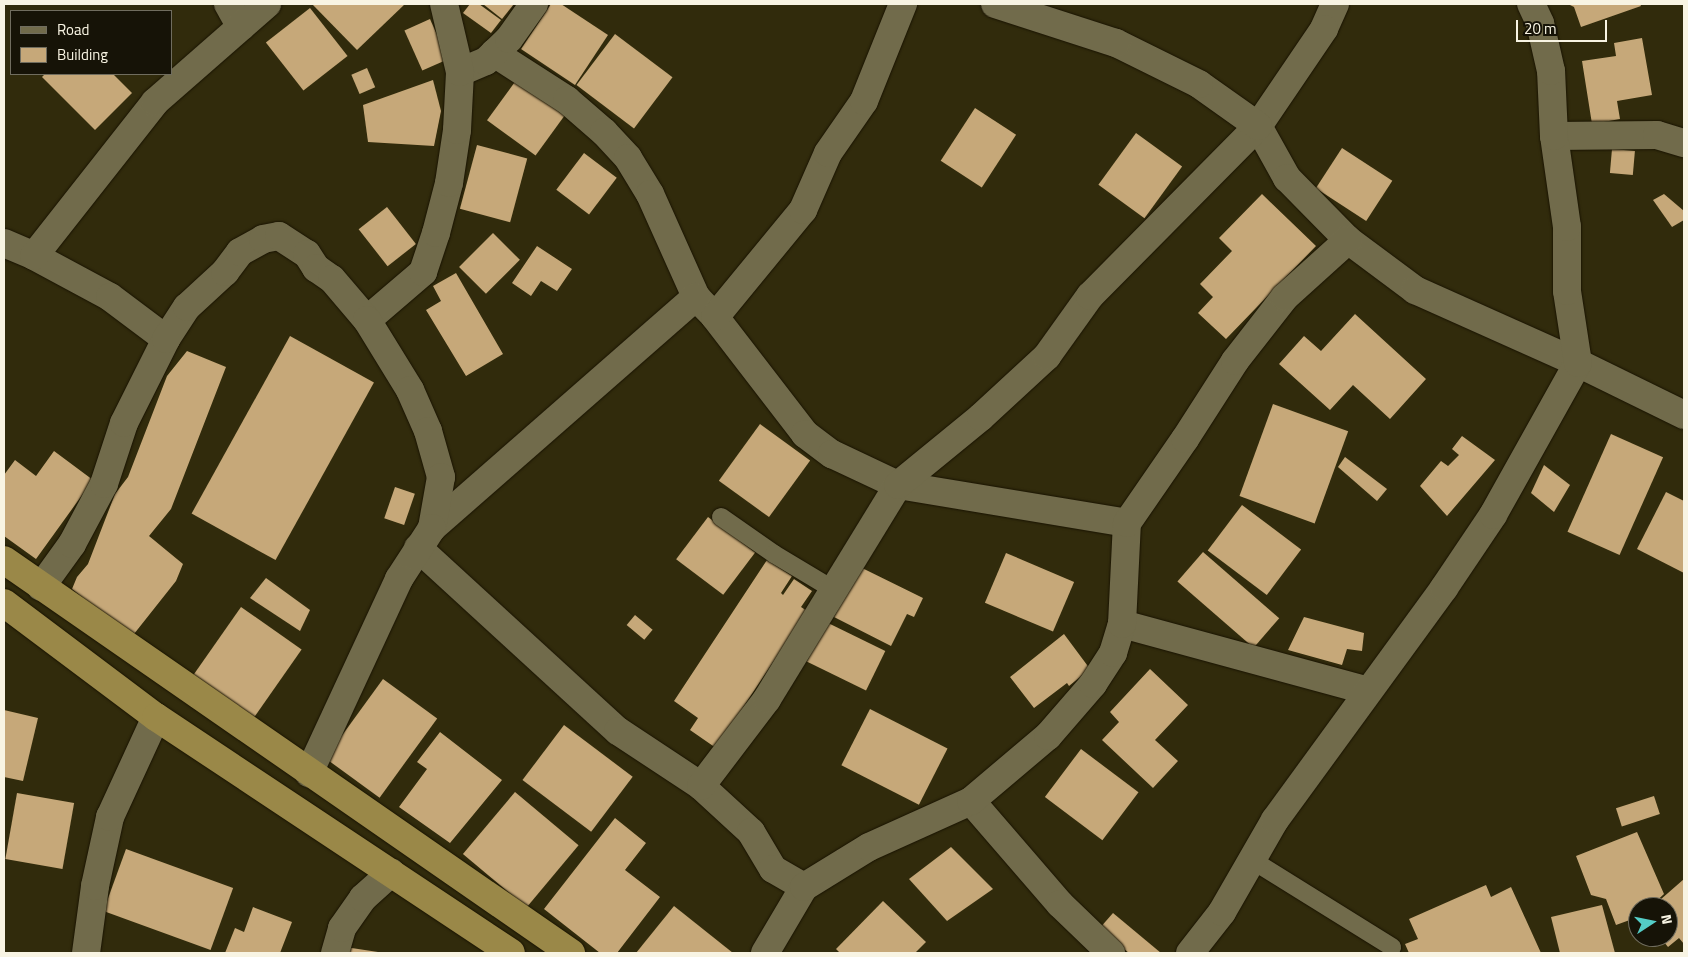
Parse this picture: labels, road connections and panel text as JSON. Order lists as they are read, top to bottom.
{
  "legend": ["Road", "Building"],
  "scale_bar": "20 m",
  "north": "right"
}
